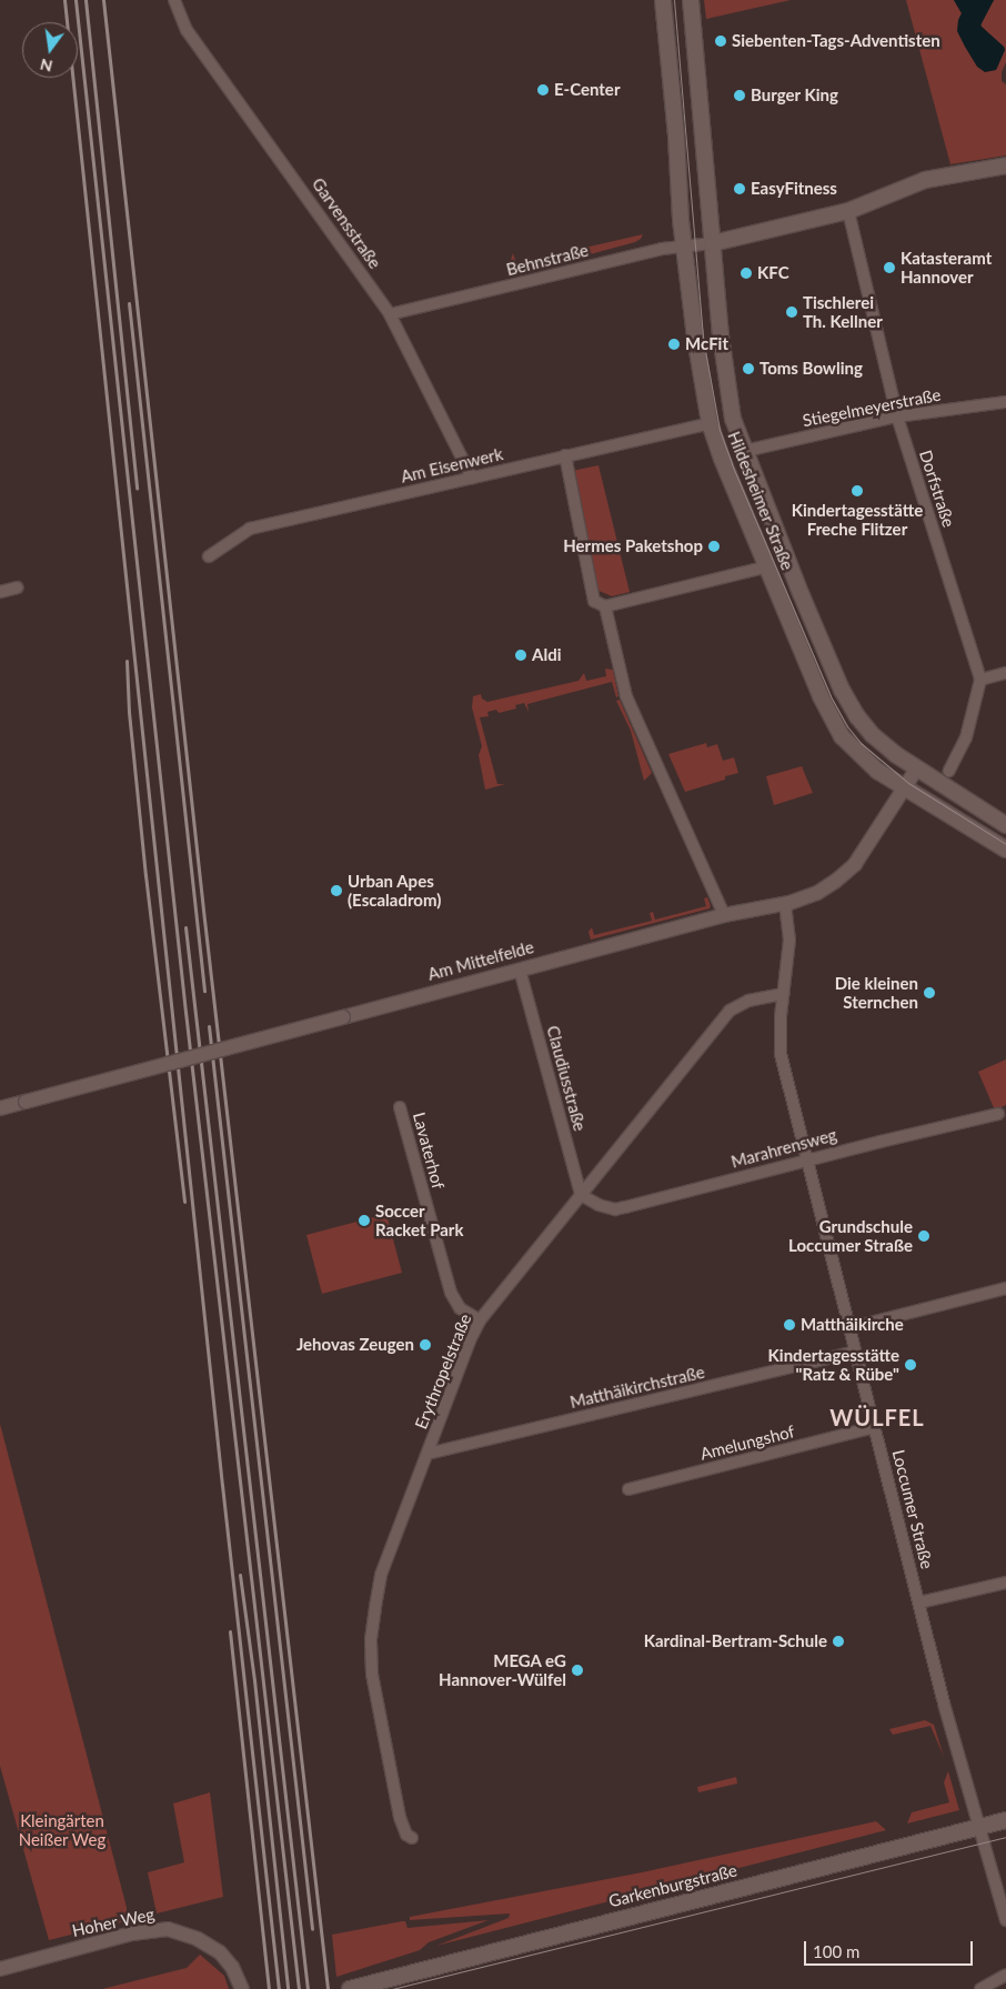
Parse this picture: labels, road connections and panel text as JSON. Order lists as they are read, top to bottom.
{
  "streets": {
    "main road": ["Hildesheimer Straße", "Garkenburgstraße"],
    "street": [
      "Garvensstraße",
      "Behnstraße",
      "Stiegelmeyerstraße",
      "Am Eisenwerk",
      "Dorfstraße",
      "Am Mittelfelde",
      "Claudiusstraße",
      "Marahrensweg",
      "Lavaterhof",
      "Erythropelstraße",
      "Matthäikirchstraße",
      "Amelungshof",
      "Loccumer Straße",
      "Hoher Weg"
    ]
  },
  "crossings": [
    ["Garvensstraße", "Behnstraße"],
    ["Garvensstraße", "Am Eisenwerk"],
    ["Behnstraße", "Hildesheimer Straße"],
    ["Stiegelmeyerstraße", "Dorfstraße"],
    ["Stiegelmeyerstraße", "Hildesheimer Straße"],
    ["Am Eisenwerk", "Hildesheimer Straße"],
    ["Hildesheimer Straße", "Am Mittelfelde"],
    ["Am Mittelfelde", "Claudiusstraße"],
    ["Am Mittelfelde", "Loccumer Straße"],
    ["Claudiusstraße", "Marahrensweg"],
    ["Claudiusstraße", "Erythropelstraße"],
    ["Marahrensweg", "Erythropelstraße"],
    ["Marahrensweg", "Loccumer Straße"],
    ["Lavaterhof", "Erythropelstraße"],
    ["Erythropelstraße", "Matthäikirchstraße"],
    ["Erythropelstraße", "Loccumer Straße"],
    ["Matthäikirchstraße", "Loccumer Straße"],
    ["Amelungshof", "Loccumer Straße"],
    ["Loccumer Straße", "Garkenburgstraße"]
  ],
  "districts": ["WÜLFEL"],
  "parks": ["Kleingärten Neißer Weg"],
  "places": [
    "Siebenten-Tags-Adventisten",
    "E-Center",
    "Burger King",
    "EasyFitness",
    "Katasteramt Hannover",
    "KFC",
    "Tischlerei Th. Kellner",
    "McFit",
    "Toms Bowling",
    "Kindertagesstätte Freche Flitzer",
    "Hermes Paketshop",
    "Aldi",
    "Urban Apes (Escaladrom)",
    "Die kleinen Sternchen",
    "Soccer Racket Park",
    "Grundschule Loccumer Straße",
    "Matthäikirche",
    "Jehovas Zeugen",
    "Kindertagesstätte \"Ratz & Rübe\"",
    "Kardinal-Bertram-Schule",
    "MEGA eG Hannover-Wülfel"
  ],
  "scale_bar": "100 m",
  "north": "bottom"
}
